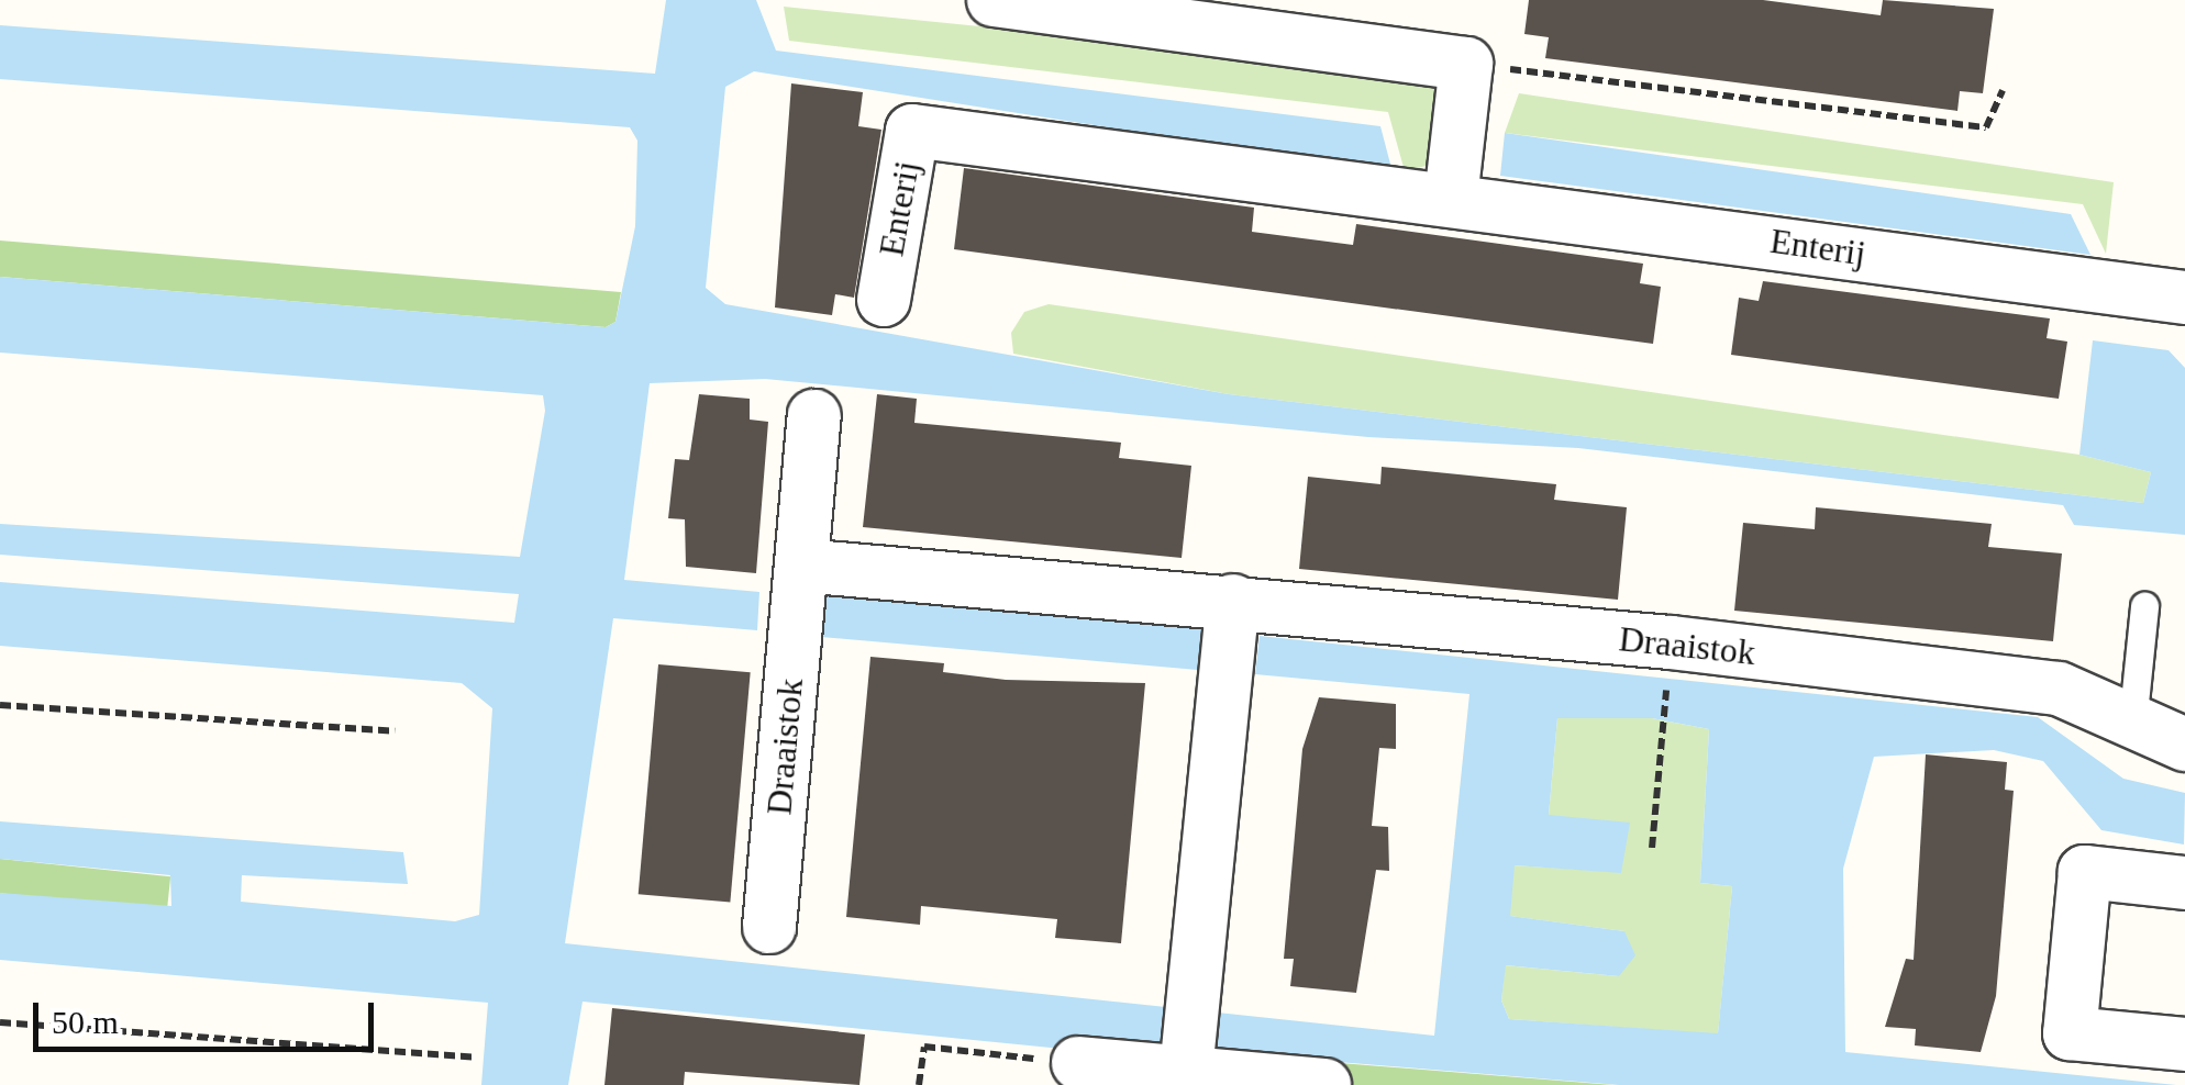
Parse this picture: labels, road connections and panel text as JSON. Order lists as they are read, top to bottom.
{
  "streets": {
    "street": ["Enterij", "Draaistok"]
  },
  "scale_bar": "50 m"
}
